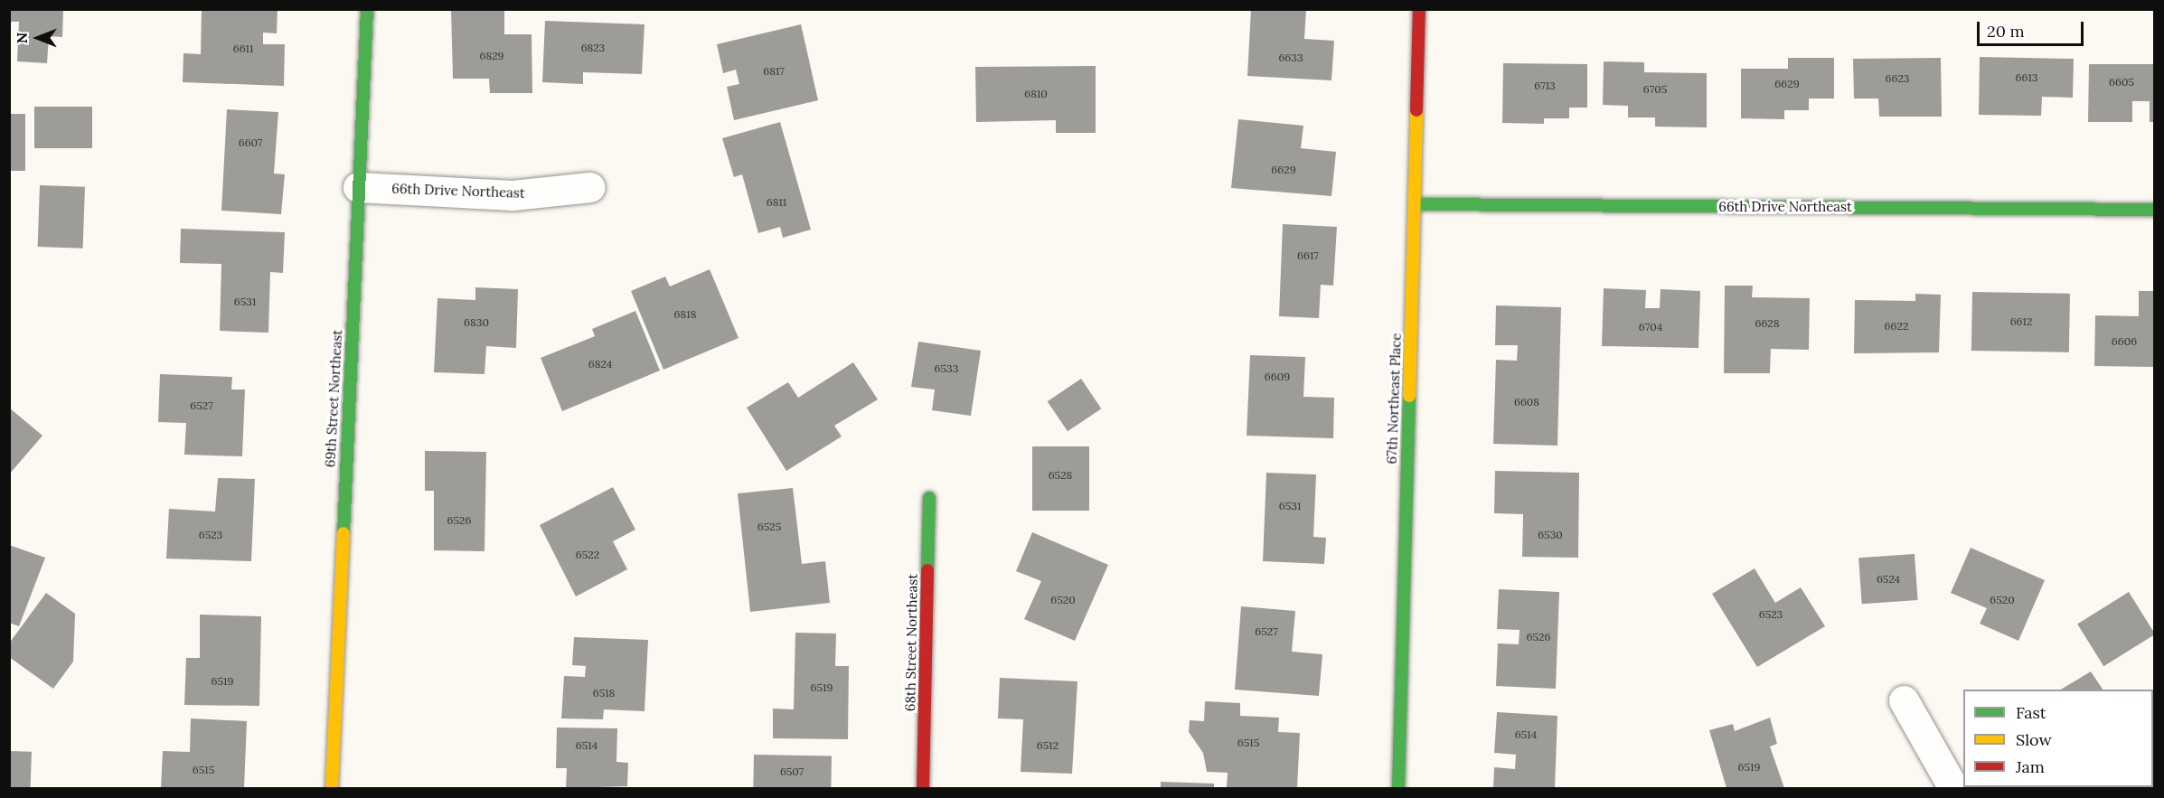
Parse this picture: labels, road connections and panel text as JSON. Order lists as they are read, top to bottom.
{
  "streets": {
    "street": [
      "66th Drive Northeast",
      "69th Street Northeast",
      "67th Northeast Place",
      "68th Street Northeast"
    ]
  },
  "crossings": [
    ["66th Drive Northeast", "69th Street Northeast"],
    ["66th Drive Northeast", "67th Northeast Place"]
  ],
  "house_numbers": [
    "6823",
    "6611",
    "6829",
    "6633",
    "6817",
    "6613",
    "6623",
    "6605",
    "6629",
    "6713",
    "6705",
    "6810",
    "6607",
    "6629",
    "6811",
    "6617",
    "6531",
    "6818",
    "6612",
    "6830",
    "6628",
    "6622",
    "6704",
    "6606",
    "6824",
    "6533",
    "6609",
    "6608",
    "6527",
    "6528",
    "6531",
    "6526",
    "6525",
    "6523",
    "6530",
    "6522",
    "6524",
    "6520",
    "6520",
    "6523",
    "6527",
    "6526",
    "6519",
    "6519",
    "6518",
    "6514",
    "6515",
    "6514",
    "6512",
    "6519",
    "6515",
    "6507"
  ],
  "legend": ["Fast", "Slow", "Jam"],
  "scale_bar": "20 m",
  "north": "left"
}
